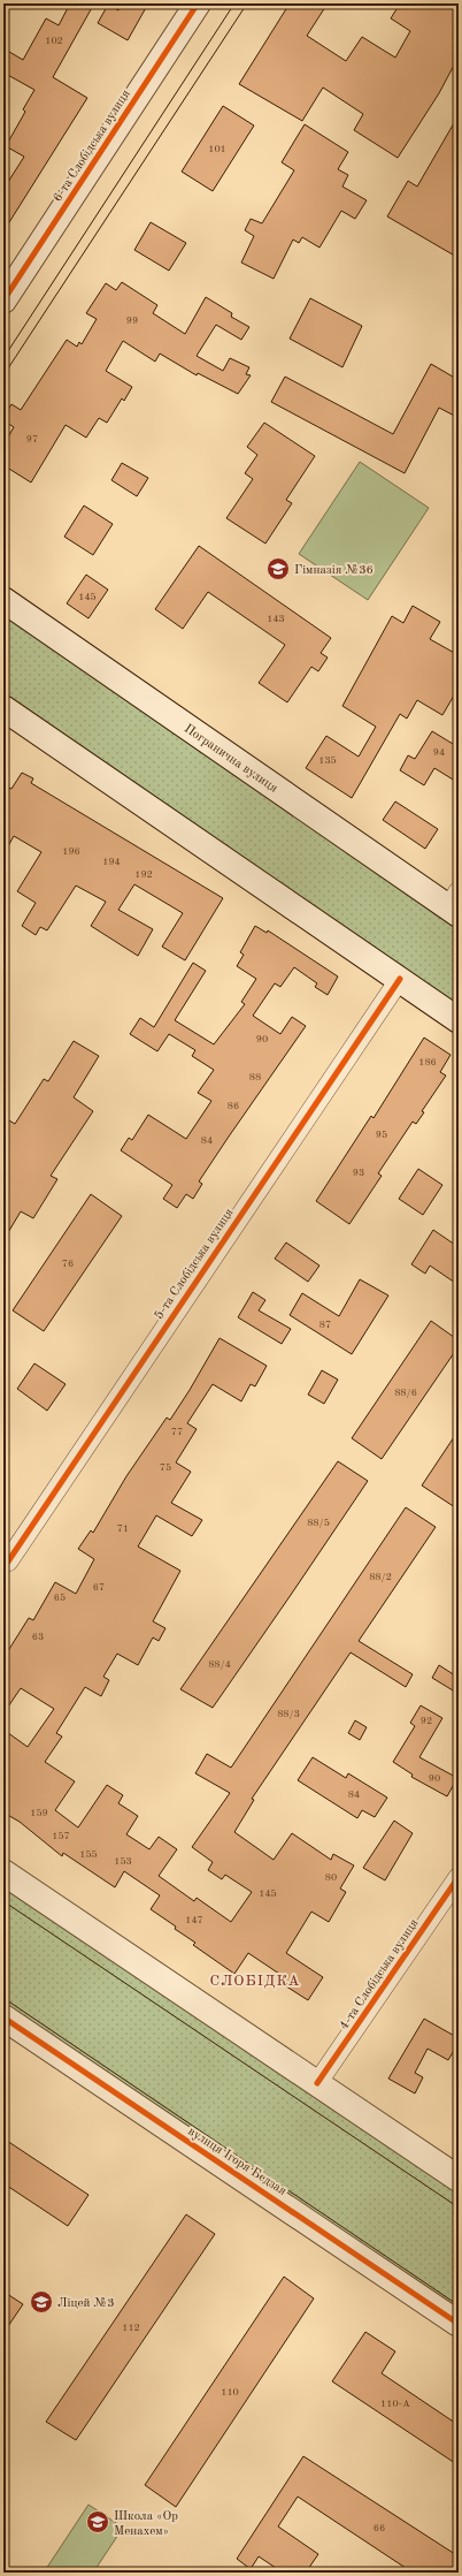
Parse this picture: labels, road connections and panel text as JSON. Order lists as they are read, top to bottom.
{
  "streets": {
    "street": [
      "6-та Слобідська вулиця",
      "Погранична вулиця",
      "5-та Слобідська вулиця",
      "4-та Слобідська вулиця",
      "вулиця Ігоря Бедзая"
    ]
  },
  "districts": ["СЛОБІДКА"],
  "places": {
    "school or university": ["Гімназія №36", "Ліцей №3", "Школа «Ор Менахем»"]
  },
  "house_numbers": [
    "102",
    "101",
    "99",
    "97",
    "145",
    "143",
    "94",
    "135",
    "196",
    "194",
    "192",
    "90",
    "186",
    "88",
    "86",
    "95",
    "84",
    "93",
    "76",
    "87",
    "88/6",
    "77",
    "75",
    "88/5",
    "71",
    "88/2",
    "67",
    "65",
    "63",
    "88/4",
    "88/3",
    "92",
    "90",
    "84",
    "159",
    "157",
    "155",
    "153",
    "80",
    "145",
    "147",
    "112",
    "110",
    "110-А",
    "66"
  ]
}
